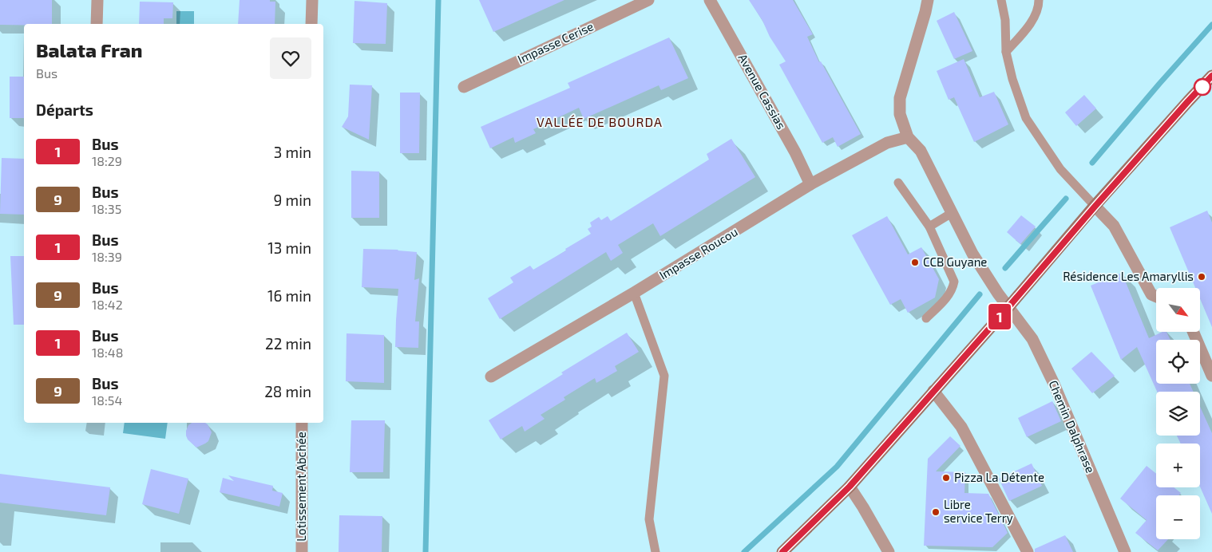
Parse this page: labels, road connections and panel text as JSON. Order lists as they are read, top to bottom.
{
  "streets": {
    "street": [
      "Impasse Cerise",
      "Avenue Cassias",
      "Impasse Roucou",
      "Chemin Dalphrase",
      "Lotissement Abchée"
    ]
  },
  "crossings": [
    ["Avenue Cassias", "Impasse Roucou"],
    ["Impasse Roucou", "Chemin Dalphrase"]
  ],
  "districts": ["VALLÉE DE BOURDA"],
  "places": [
    "CCB Guyane",
    "Résidence Les Amaryllis",
    "Pizza La Détente",
    "Libre service Terry"
  ],
  "lines": ["bus line 1"],
  "north": "bottom right",
  "page": {
    "on_map": "1",
    "heading": [
      ["Balata Fran", "Bus"],
      "Départs"
    ],
    "list": [
      {
        "mark": "1",
        "name": "Bus",
        "note": "18:29",
        "value": "3 min"
      },
      {
        "mark": "9",
        "name": "Bus",
        "note": "18:35",
        "value": "9 min"
      },
      {
        "mark": "1",
        "name": "Bus",
        "note": "18:39",
        "value": "13 min"
      },
      {
        "mark": "9",
        "name": "Bus",
        "note": "18:42",
        "value": "16 min"
      },
      {
        "mark": "1",
        "name": "Bus",
        "note": "18:48",
        "value": "22 min"
      },
      {
        "mark": "9",
        "name": "Bus",
        "note": "18:54",
        "value": "28 min"
      }
    ],
    "map_buttons": ["+", "−"]
  }
}
